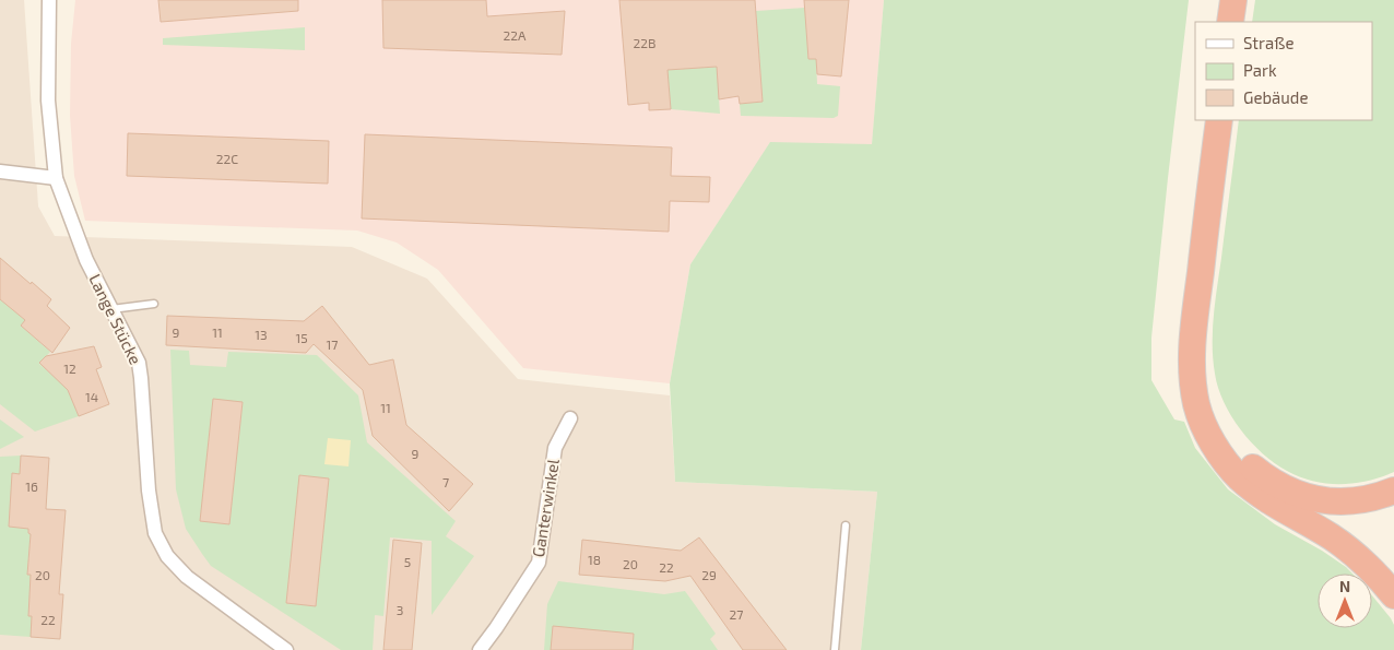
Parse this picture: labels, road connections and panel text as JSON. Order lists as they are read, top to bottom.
{
  "streets": {
    "street": ["Lange Stücke", "Ganterwinkel"]
  },
  "house_numbers": [
    "22A",
    "22B",
    "22C",
    "9",
    "11",
    "13",
    "15",
    "17",
    "12",
    "14",
    "11",
    "9",
    "7",
    "16",
    "18",
    "5",
    "20",
    "22",
    "20",
    "29",
    "3",
    "27",
    "22"
  ],
  "legend": ["Straße", "Park", "Gebäude"],
  "north": "top"
}
